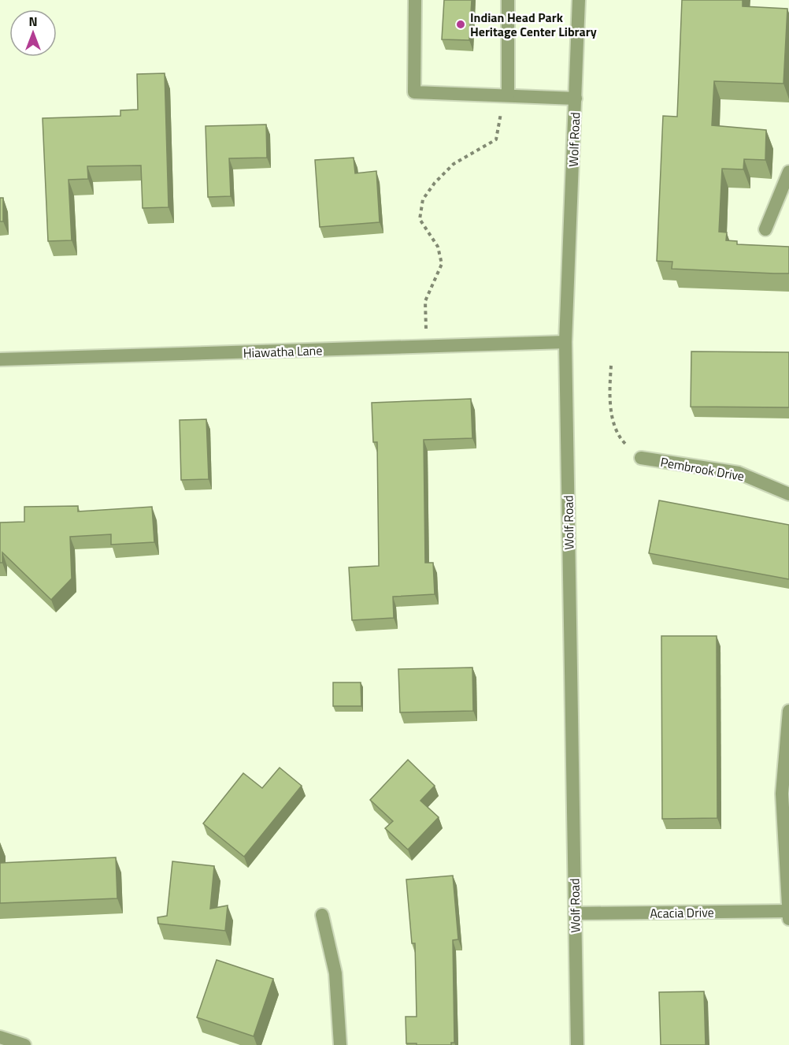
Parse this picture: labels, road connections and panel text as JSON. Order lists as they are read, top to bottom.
{
  "streets": {
    "street": [
      "Wolf Road",
      "Hiawatha Lane",
      "Pembrook Drive",
      "Acacia Drive"
    ]
  },
  "crossings": [
    ["Wolf Road", "Hiawatha Lane"],
    ["Wolf Road", "Acacia Drive"]
  ],
  "places": ["Indian Head Park Heritage Center Library"],
  "north": "top"
}
